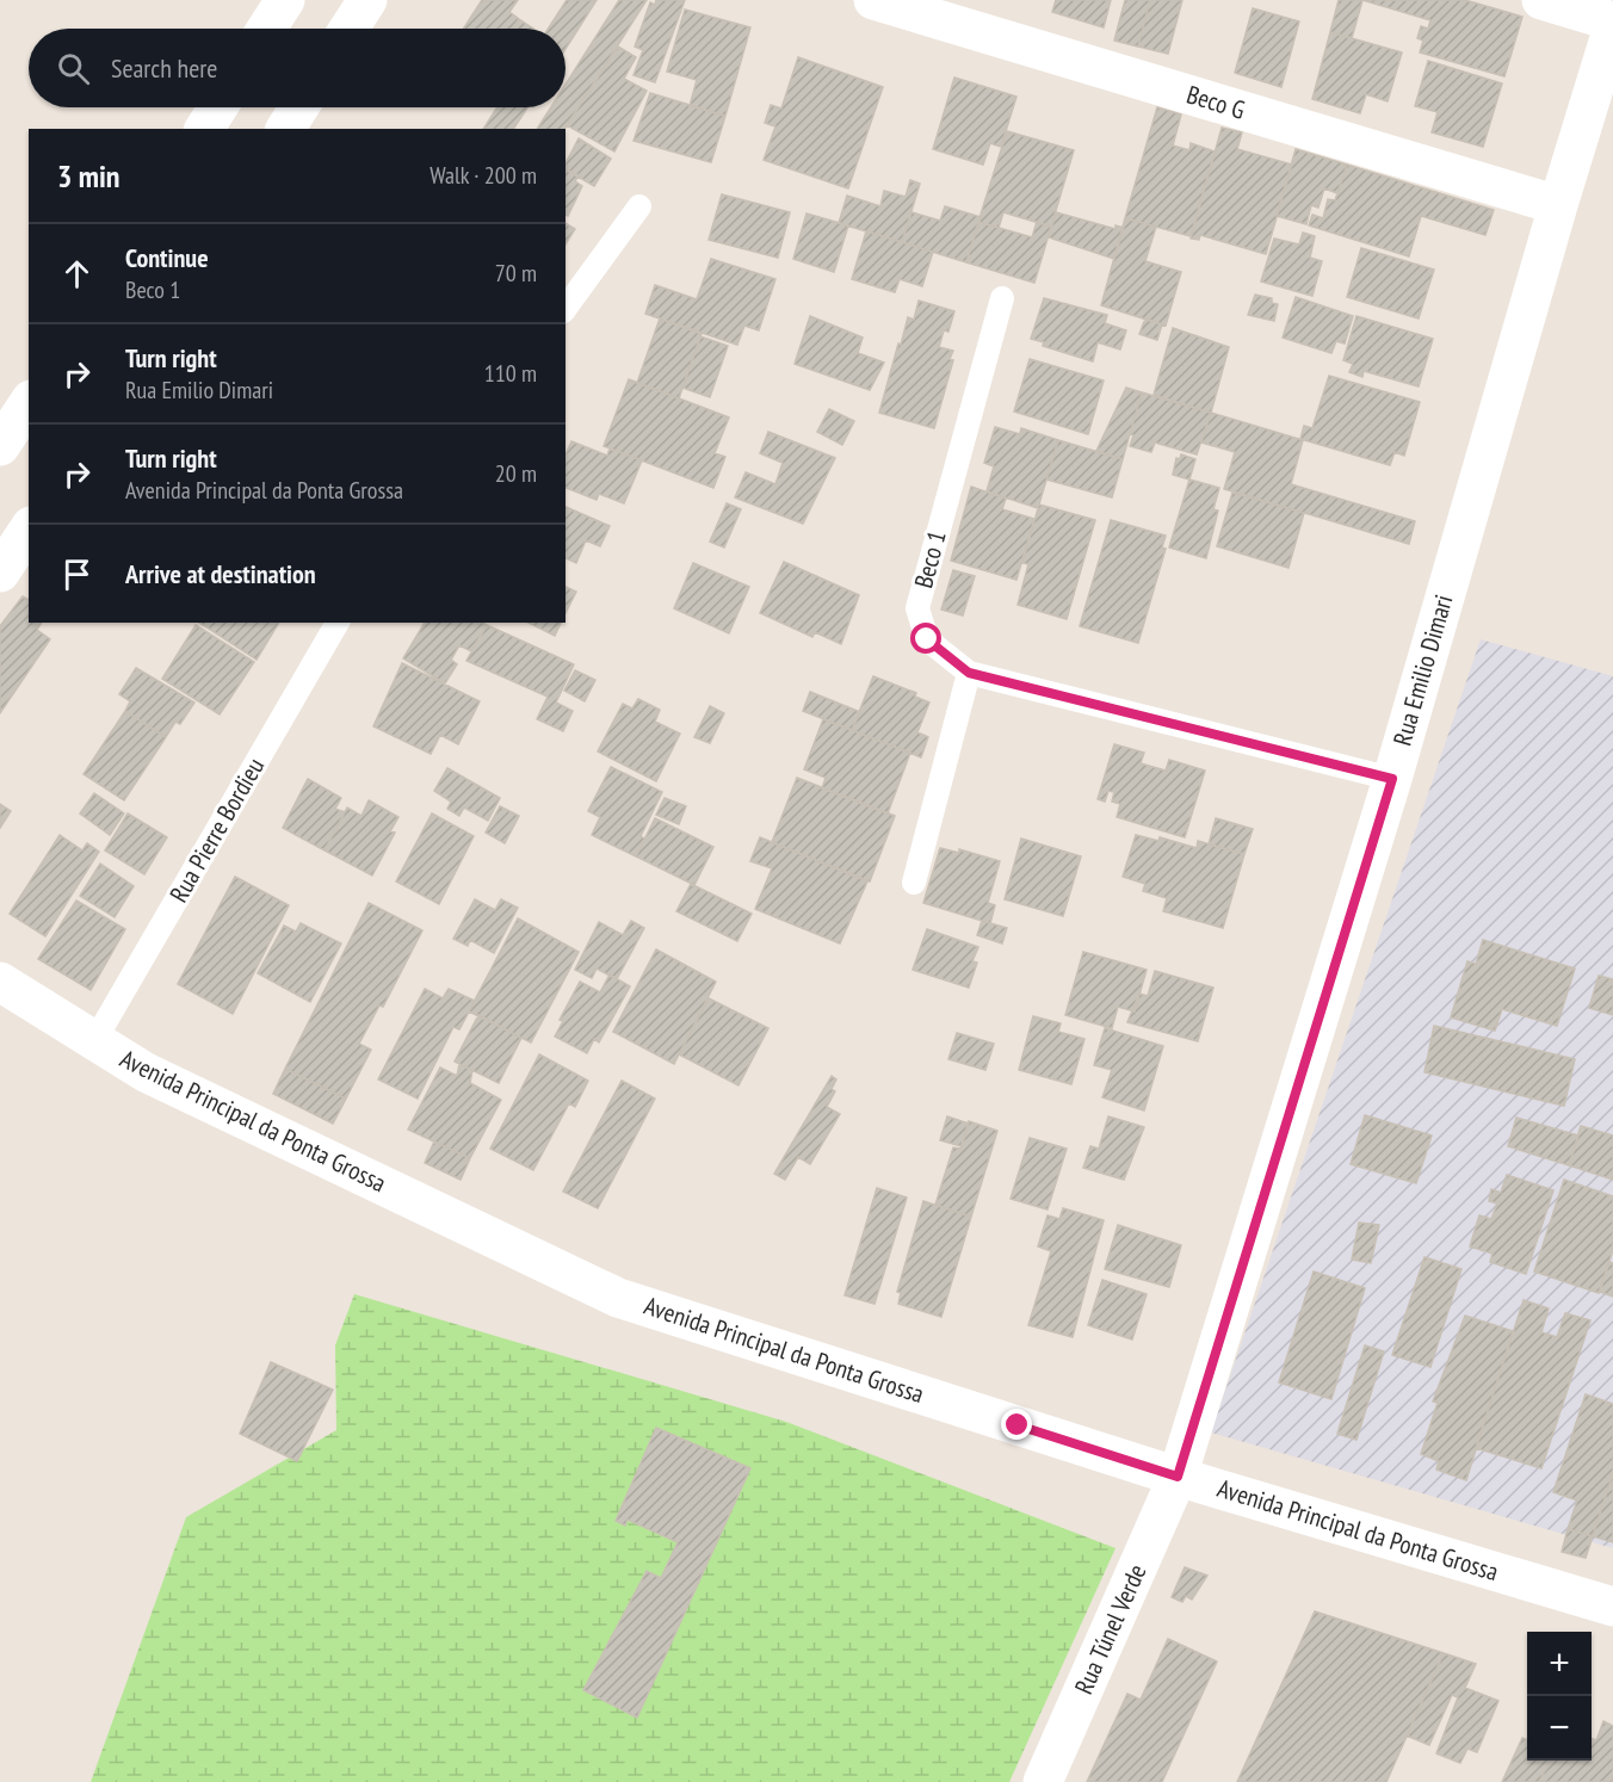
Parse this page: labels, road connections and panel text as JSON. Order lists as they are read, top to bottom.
{
  "streets": {
    "street": [
      "Beco G",
      "Rua Emilio Dimari",
      "Avenida Principal da Ponta Grossa",
      "Rua Túnel Verde"
    ],
    "lane": ["Beco 1", "Rua Pierre Bordieu"]
  },
  "crossings": [
    ["Beco G", "Rua Emilio Dimari"],
    ["Beco 1", "Rua Emilio Dimari"],
    ["Rua Emilio Dimari", "Avenida Principal da Ponta Grossa"],
    ["Rua Emilio Dimari", "Rua Túnel Verde"],
    ["Rua Pierre Bordieu", "Avenida Principal da Ponta Grossa"],
    ["Avenida Principal da Ponta Grossa", "Rua Túnel Verde"]
  ],
  "page": {
    "search": "Search here",
    "heading": ["3 min", "Walk · 200 m"],
    "list": [
      ["Continue", "Beco 1", "70 m"],
      ["Turn right", "Rua Emilio Dimari", "110 m"],
      ["Turn right", "Avenida Principal da Ponta Grossa", "20 m"],
      "Arrive at destination"
    ],
    "map_buttons": ["+", "−"]
  }
}
